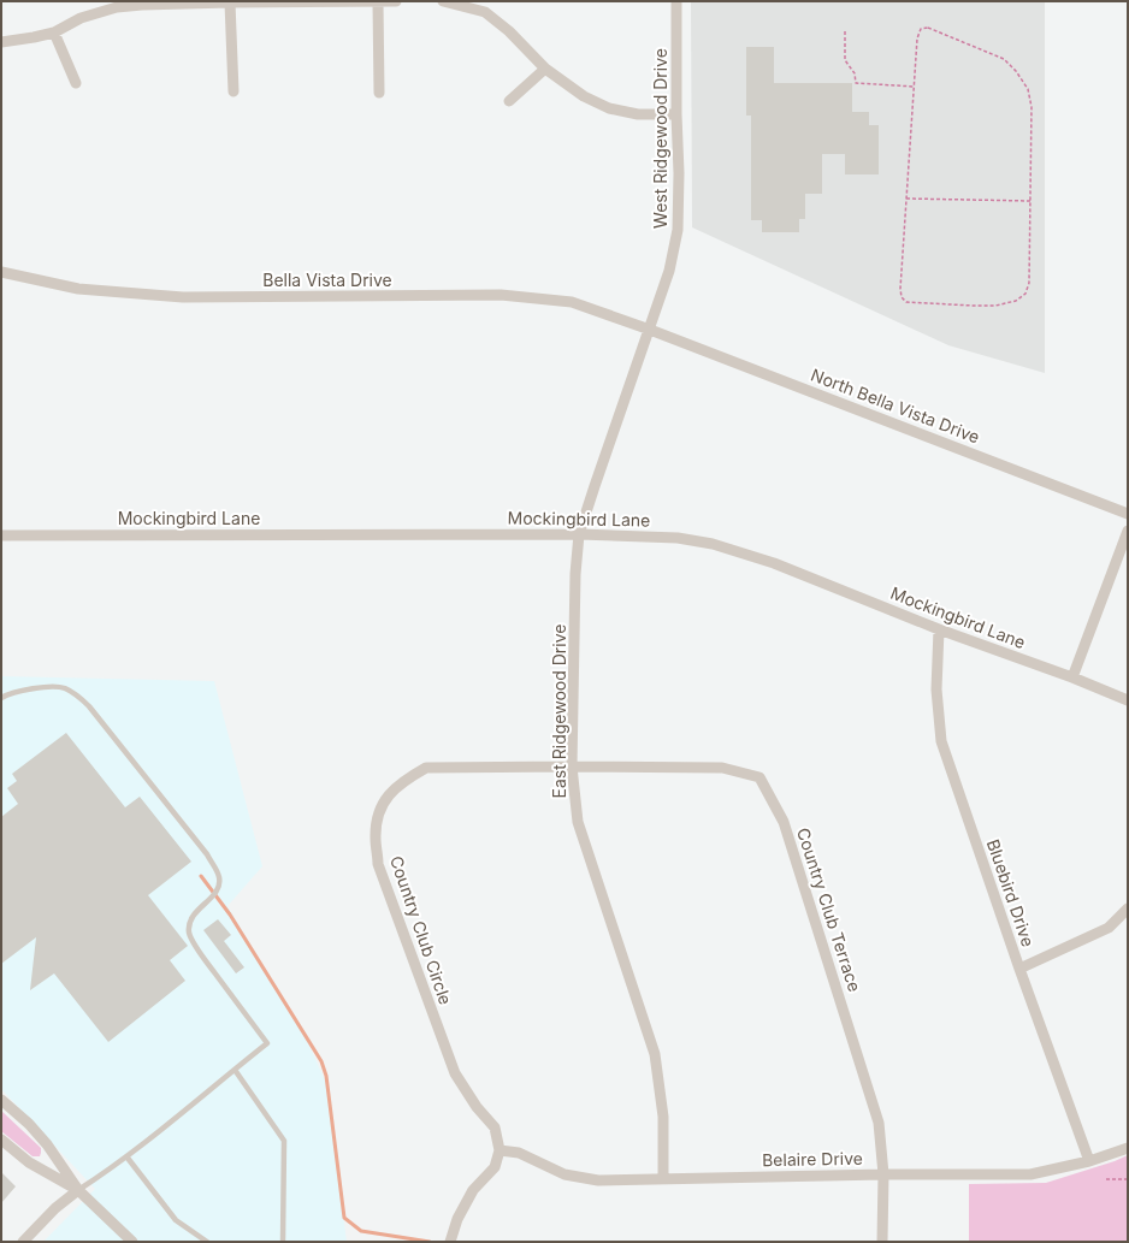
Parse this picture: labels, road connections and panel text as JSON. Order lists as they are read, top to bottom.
{
  "streets": {
    "street": [
      "West Ridgewood Drive",
      "Bella Vista Drive",
      "North Bella Vista Drive",
      "Mockingbird Lane",
      "East Ridgewood Drive",
      "Bluebird Drive",
      "Country Club Terrace",
      "Country Club Circle",
      "Belaire Drive"
    ]
  },
  "crossings": [
    ["West Ridgewood Drive", "Bella Vista Drive"],
    ["West Ridgewood Drive", "North Bella Vista Drive"],
    ["West Ridgewood Drive", "East Ridgewood Drive"],
    ["Bella Vista Drive", "North Bella Vista Drive"],
    ["Bella Vista Drive", "East Ridgewood Drive"],
    ["North Bella Vista Drive", "East Ridgewood Drive"],
    ["Mockingbird Lane", "East Ridgewood Drive"],
    ["Mockingbird Lane", "Bluebird Drive"],
    ["East Ridgewood Drive", "Country Club Terrace"],
    ["East Ridgewood Drive", "Country Club Circle"],
    ["East Ridgewood Drive", "Belaire Drive"],
    ["Bluebird Drive", "Belaire Drive"],
    ["Country Club Terrace", "Country Club Circle"],
    ["Country Club Terrace", "Belaire Drive"],
    ["Country Club Circle", "Belaire Drive"]
  ]
}
